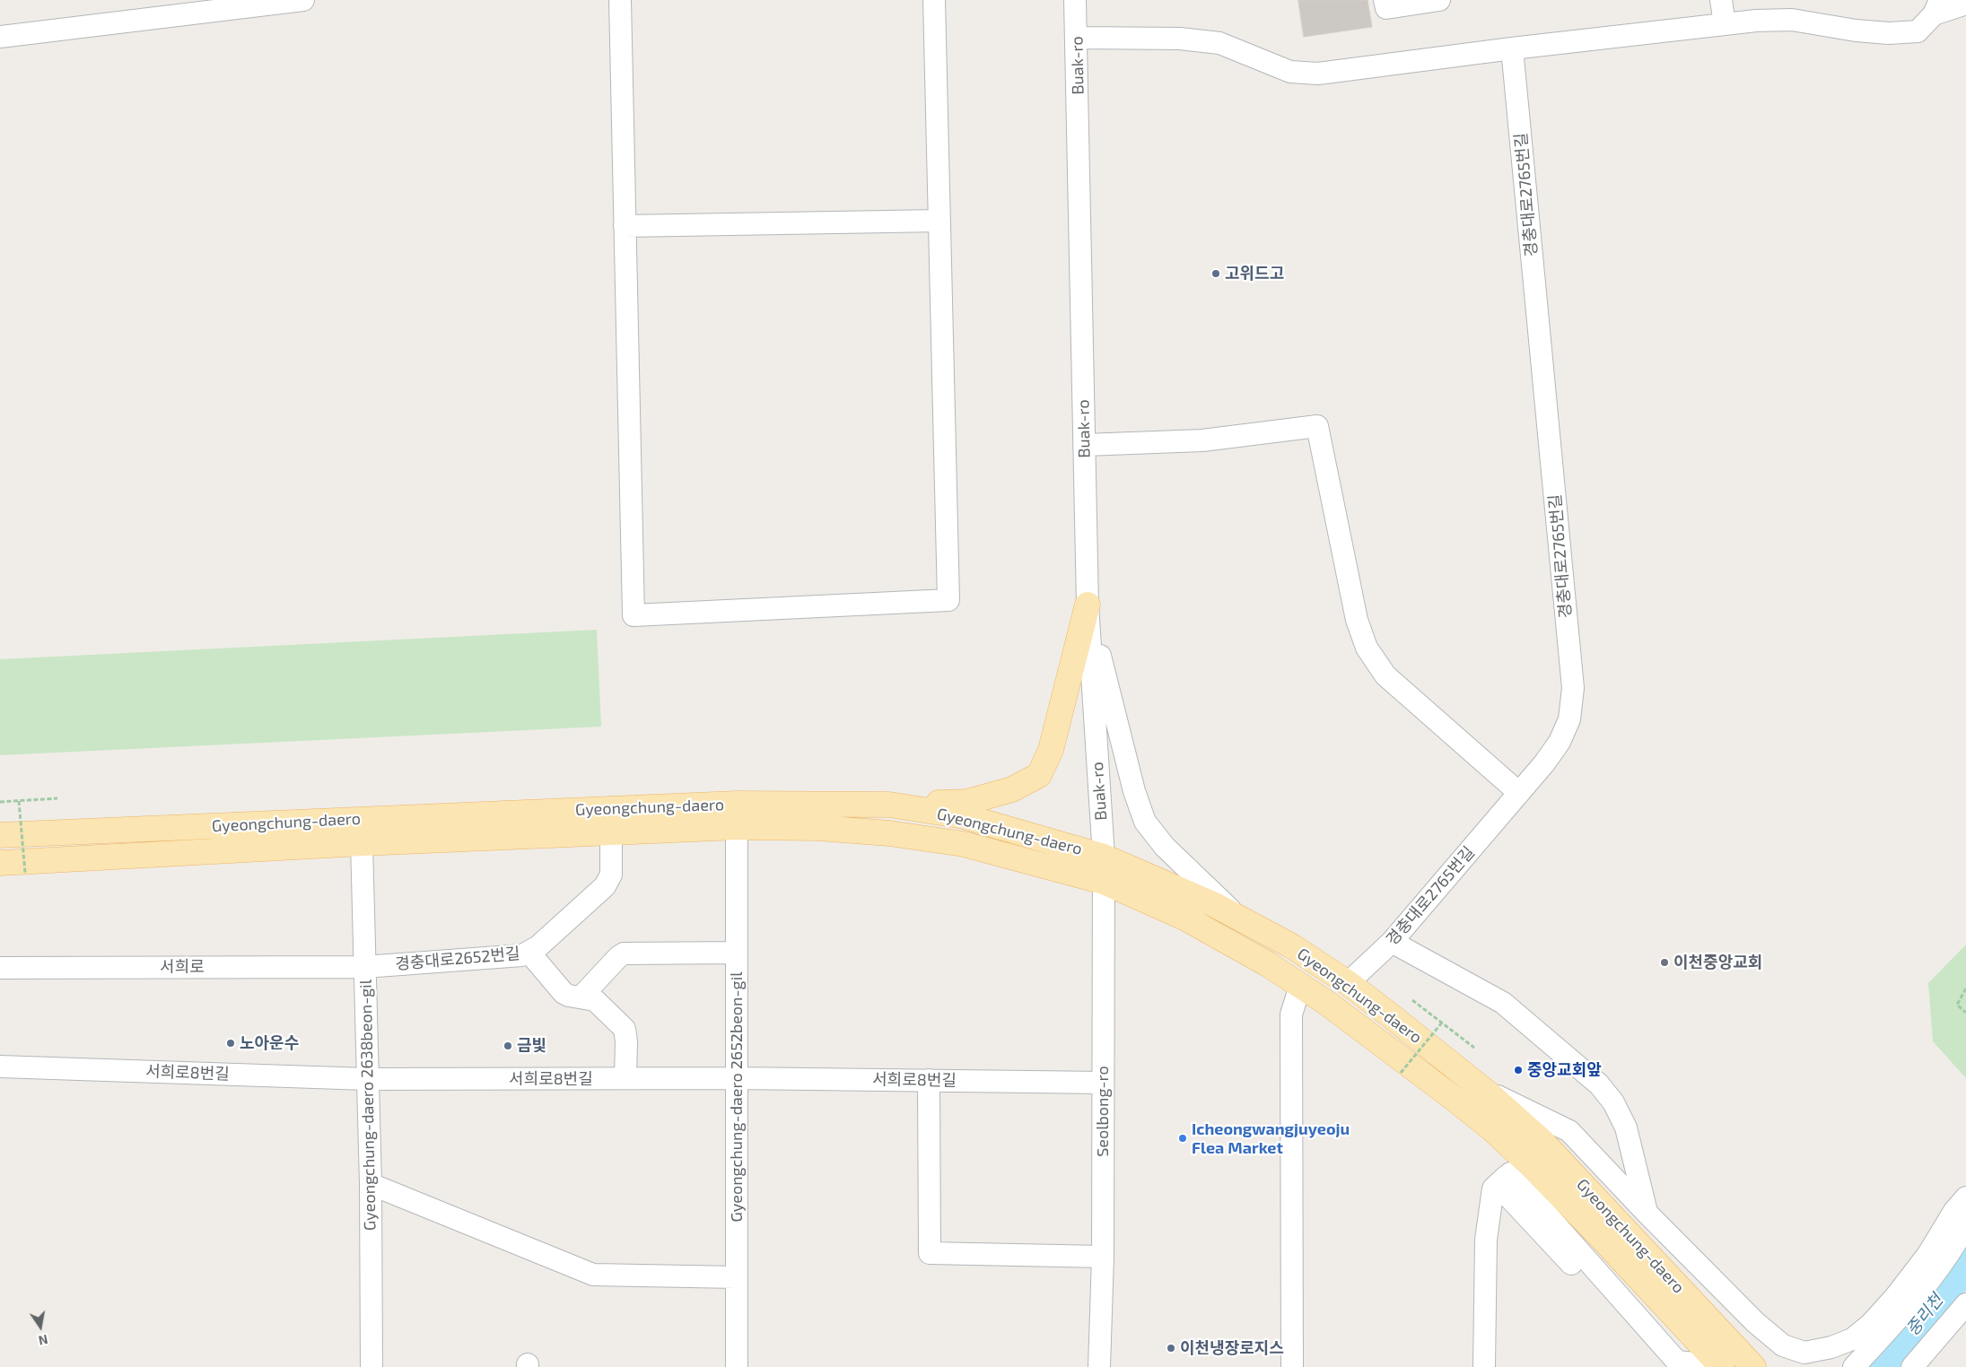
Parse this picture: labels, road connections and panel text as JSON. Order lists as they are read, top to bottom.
{
  "streets": {
    "main road": ["Gyeongchung-daero"],
    "street": [
      "Buak-ro",
      "경충대로2765번길",
      "경충대로2652번길",
      "서희로",
      "서희로8번길",
      "Gyeongchung-daero 2652beon-gil",
      "Gyeongchung-daero 2638beon-gil",
      "Seolbong-ro"
    ]
  },
  "crossings": [
    ["Buak-ro", "Gyeongchung-daero"],
    ["Buak-ro", "Seolbong-ro"],
    ["경충대로2765번길", "Gyeongchung-daero"],
    ["Gyeongchung-daero", "경충대로2652번길"],
    ["Gyeongchung-daero", "Gyeongchung-daero 2652beon-gil"],
    ["Gyeongchung-daero", "Gyeongchung-daero 2638beon-gil"],
    ["Gyeongchung-daero", "Seolbong-ro"],
    ["경충대로2652번길", "서희로"],
    ["경충대로2652번길", "Gyeongchung-daero 2638beon-gil"],
    ["서희로", "Gyeongchung-daero 2638beon-gil"],
    ["서희로8번길", "Gyeongchung-daero 2652beon-gil"],
    ["서희로8번길", "Gyeongchung-daero 2638beon-gil"],
    ["서희로8번길", "Seolbong-ro"]
  ],
  "water": ["중리천"],
  "places": [
    "고위드고",
    "이천중앙교회",
    "노아운수",
    "금빛",
    "중앙교회앞",
    "Icheongwangjuyeoju Flea Market",
    "이천냉장로지스"
  ],
  "north": "bottom"
}
